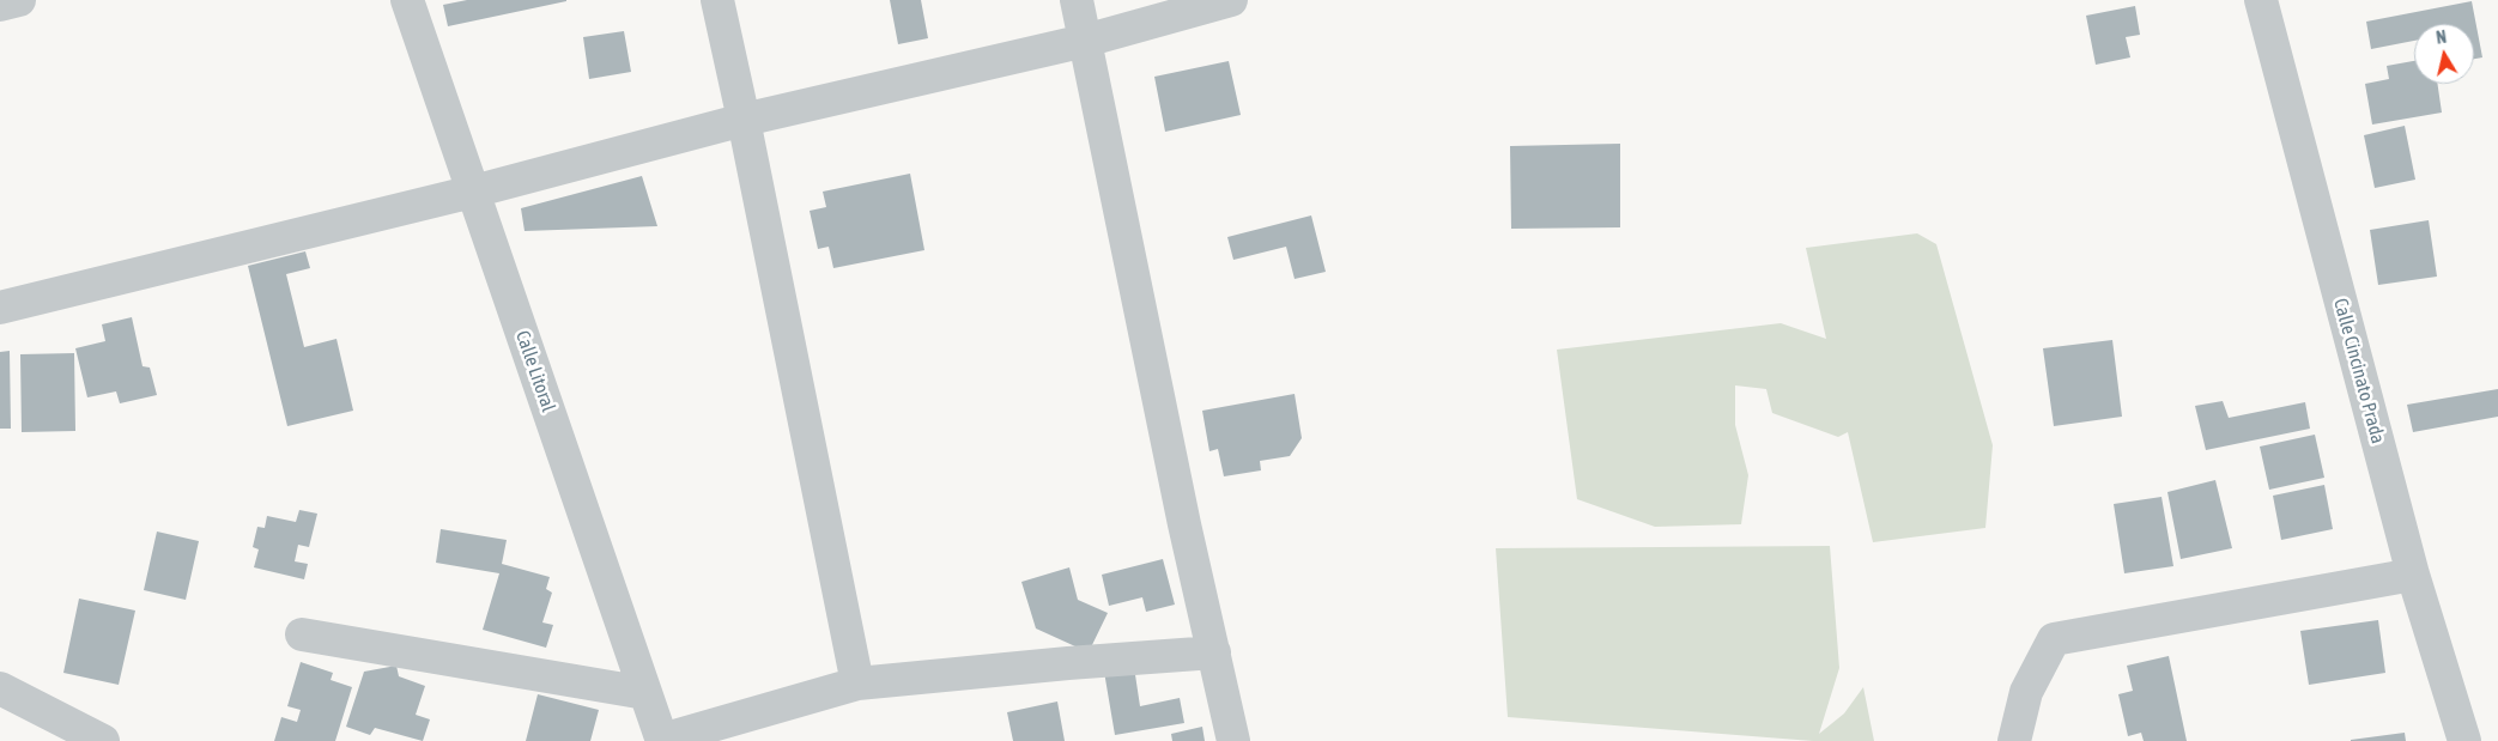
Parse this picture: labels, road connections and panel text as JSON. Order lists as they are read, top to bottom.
{
  "streets": {
    "street": ["Calle Litoral", "Calle Cincinato Prada"]
  },
  "north": "top"
}
